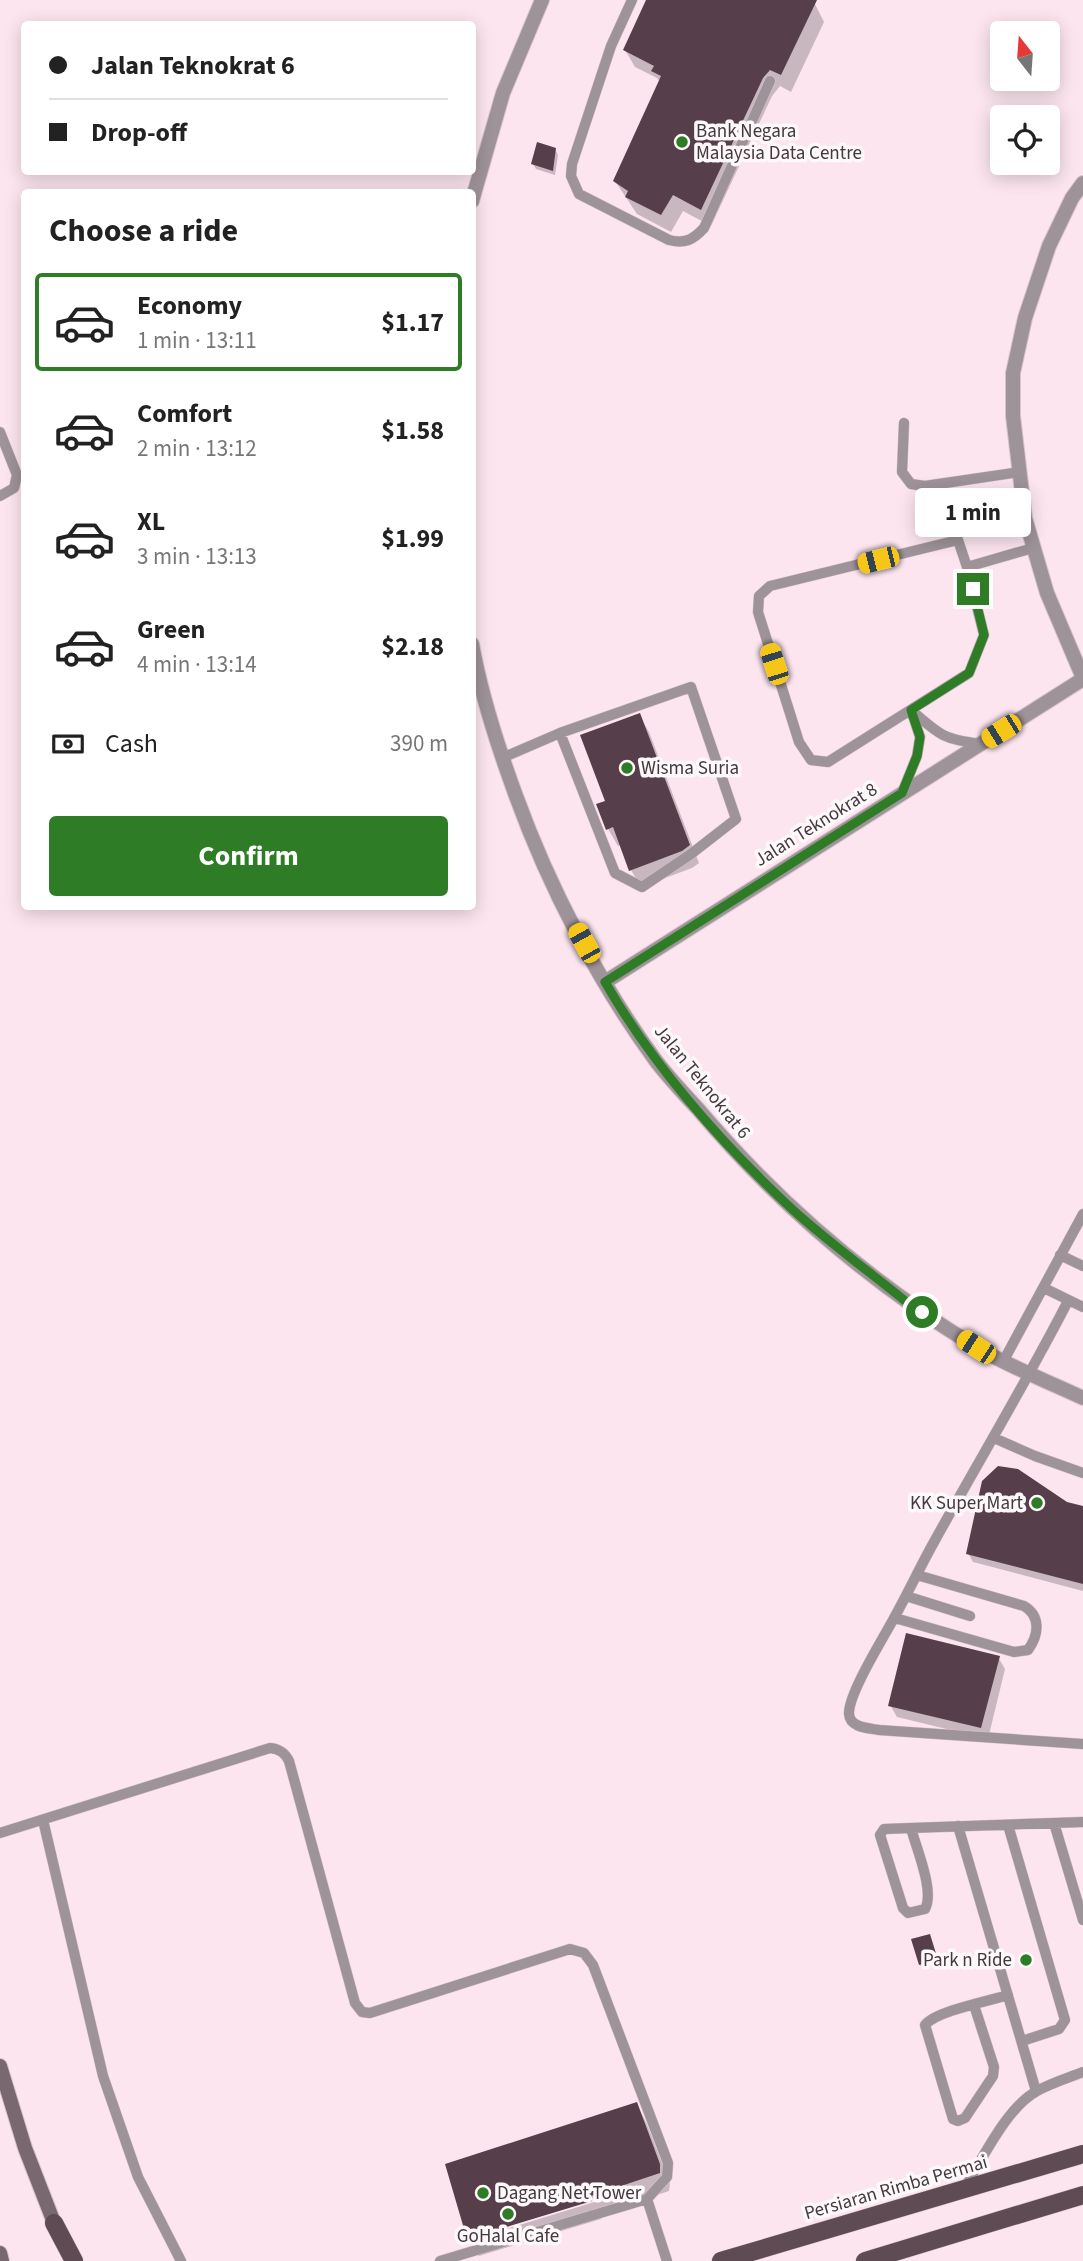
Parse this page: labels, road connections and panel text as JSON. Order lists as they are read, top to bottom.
{
  "streets": {
    "main road": ["Persiaran Rimba Permai"],
    "street": ["Jalan Teknokrat 8", "Jalan Teknokrat 6"]
  },
  "crossings": [
    ["Jalan Teknokrat 8", "Jalan Teknokrat 6"]
  ],
  "places": [
    "Bank Negara Malaysia Data Centre",
    "Wisma Suria",
    "KK Super Mart",
    "Park n Ride",
    "Dagang Net Tower",
    "GoHalal Cafe"
  ],
  "north": "top",
  "page": {
    "banner": ["Jalan Teknokrat 6", "Drop-off"],
    "heading": "Choose a ride",
    "list": [
      {
        "name": "Economy",
        "note": "1 min · 13:11",
        "value": "$1.17"
      },
      {
        "name": "Comfort",
        "note": "2 min · 13:12",
        "value": "$1.58"
      },
      {
        "name": "XL",
        "note": "3 min · 13:13",
        "value": "$1.99"
      },
      {
        "name": "Green",
        "note": "4 min · 13:14",
        "value": "$2.18"
      }
    ],
    "bubble": "1 min",
    "pay": ["Cash", "390 m"],
    "buttons": "Confirm"
  }
}
